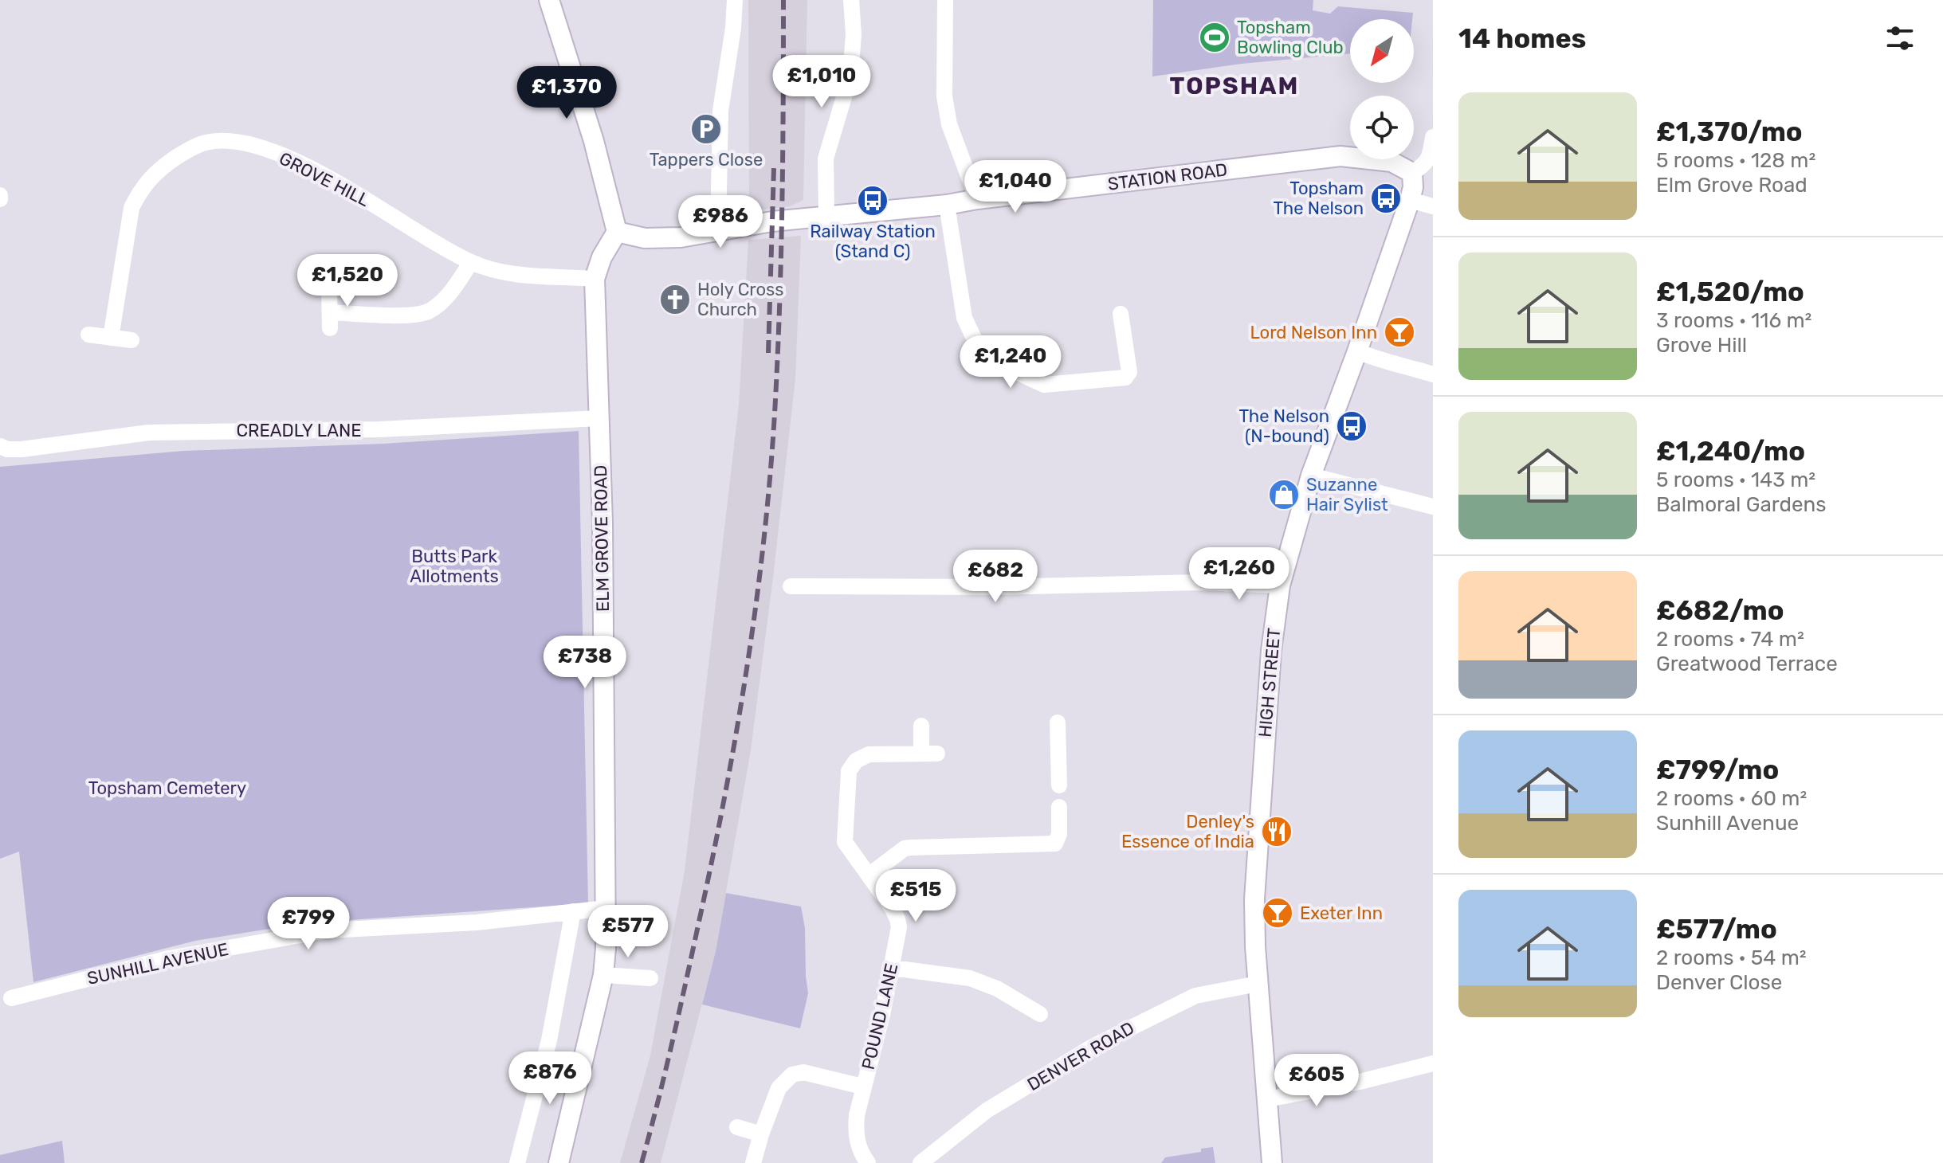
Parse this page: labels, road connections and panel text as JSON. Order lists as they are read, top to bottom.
{
  "streets": {
    "street": [
      "STATION ROAD",
      "GROVE HILL",
      "CREADLY LANE",
      "ELM GROVE ROAD",
      "HIGH STREET",
      "SUNHILL AVENUE",
      "POUND LANE",
      "DENVER ROAD"
    ]
  },
  "crossings": [
    ["STATION ROAD", "ELM GROVE ROAD"],
    ["STATION ROAD", "HIGH STREET"],
    ["GROVE HILL", "ELM GROVE ROAD"],
    ["CREADLY LANE", "ELM GROVE ROAD"],
    ["ELM GROVE ROAD", "SUNHILL AVENUE"],
    ["HIGH STREET", "DENVER ROAD"]
  ],
  "districts": ["TOPSHAM"],
  "parks": ["Butts Park Allotments", "Topsham Cemetery"],
  "places": {
    "sports": ["Topsham Bowling Club"],
    "parking": ["Tappers Close"],
    "bus stop": ["Topsham The Nelson", "Railway Station (Stand C)", "The Nelson (N-bound)"],
    "church": ["Holy Cross Church"],
    "bar": ["Lord Nelson Inn", "Exeter Inn"],
    "shop": ["Suzanne Hair Sylist"],
    "restaurant": ["Denley's Essence of India"]
  },
  "north": "bottom left",
  "page": {
    "heading": "14 homes",
    "price": [
      "£1,010",
      "£1,370",
      "£1,040",
      "£986",
      "£1,520",
      "£1,240",
      "£1,260",
      "£682",
      "£738",
      "£515",
      "£799",
      "£577",
      "£876",
      "£605"
    ],
    "list": [
      {
        "name": "£1,370/mo",
        "note": "5 rooms · 128 m² · Elm Grove Road"
      },
      {
        "name": "£1,520/mo",
        "note": "3 rooms · 116 m² · Grove Hill"
      },
      {
        "name": "£1,240/mo",
        "note": "5 rooms · 143 m² · Balmoral Gardens"
      },
      {
        "name": "£682/mo",
        "note": "2 rooms · 74 m² · Greatwood Terrace"
      },
      {
        "name": "£799/mo",
        "note": "2 rooms · 60 m² · Sunhill Avenue"
      },
      {
        "name": "£577/mo",
        "note": "2 rooms · 54 m² · Denver Close"
      }
    ]
  }
}
